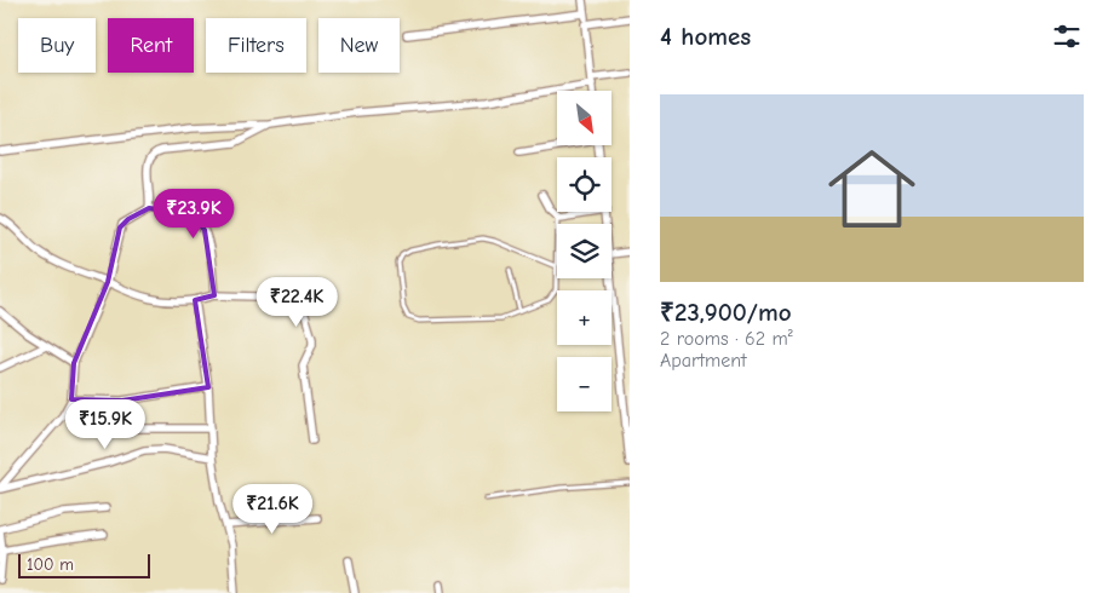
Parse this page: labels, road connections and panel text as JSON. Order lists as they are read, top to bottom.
{
  "scale_bar": "100 m",
  "north": "bottom right",
  "page": {
    "heading": "4 homes",
    "chip": [
      "Buy",
      "Rent",
      "Filters",
      "New"
    ],
    "list": [
      {
        "name": "₹23,900/mo",
        "note": "2 rooms · 62 m² · Apartment"
      }
    ],
    "map_buttons": ["+", "−"],
    "price": [
      "₹23.9K",
      "₹22.4K",
      "₹15.9K",
      "₹21.6K"
    ],
    "scale": "100 m"
  }
}
